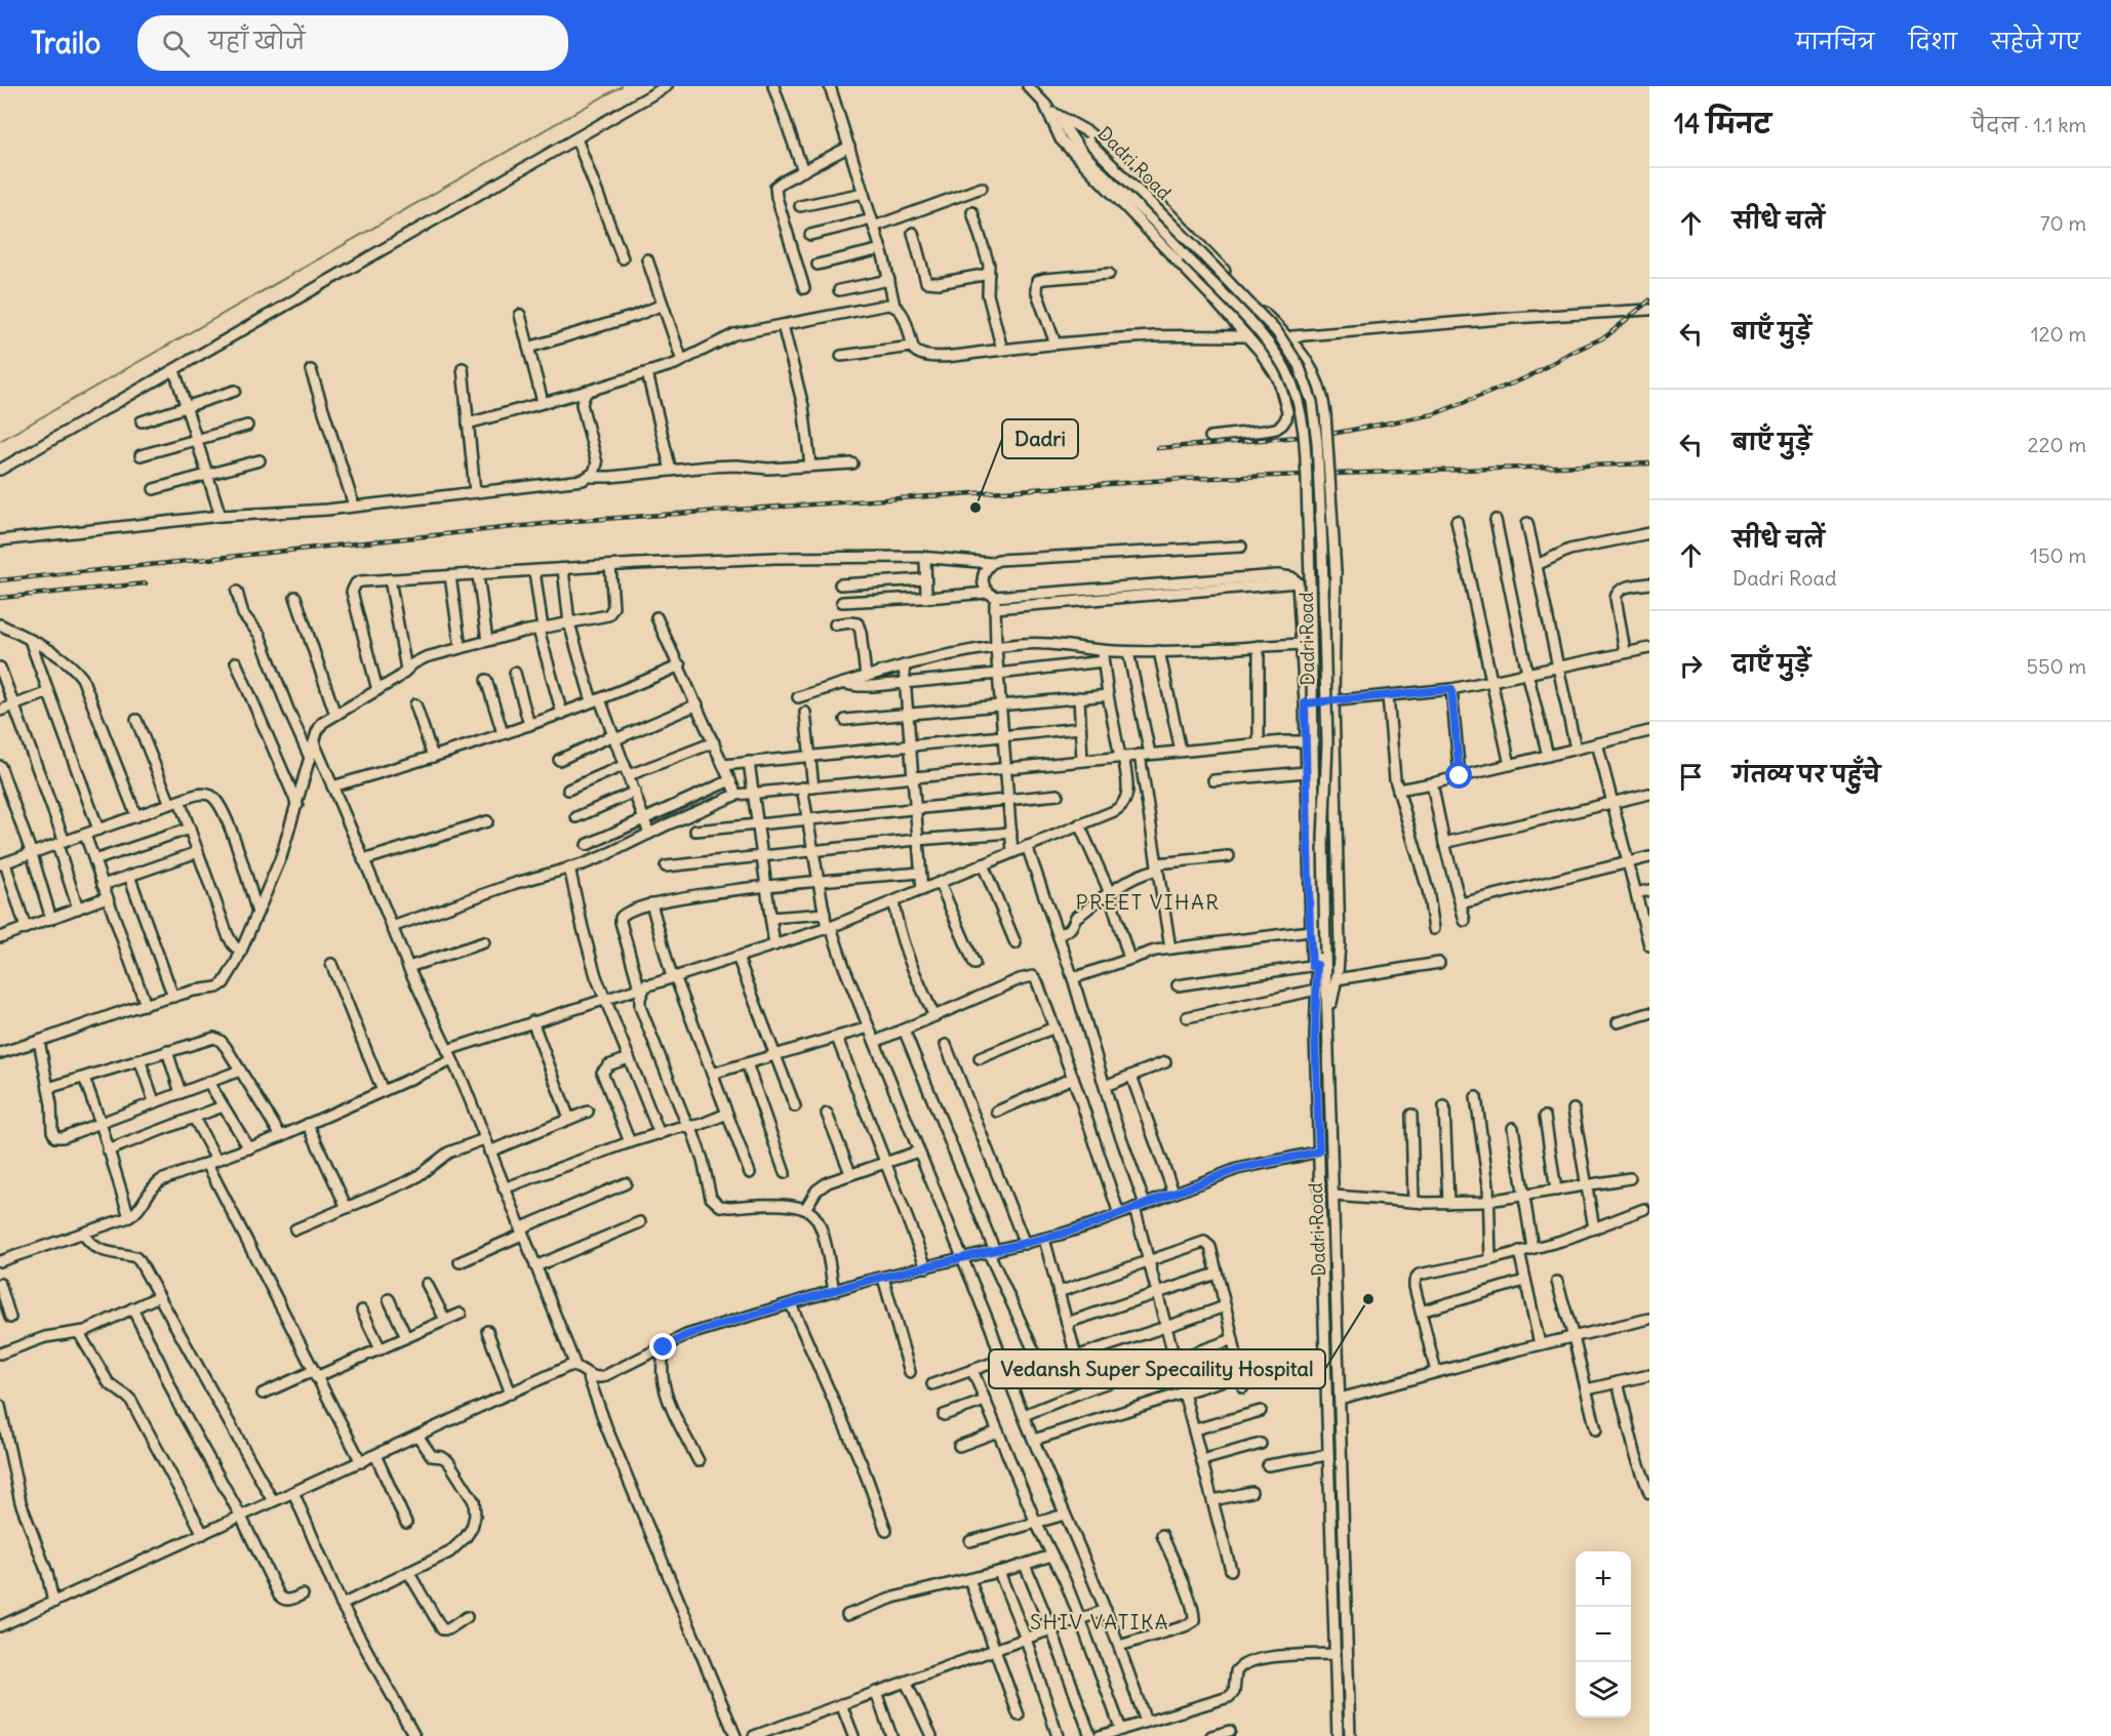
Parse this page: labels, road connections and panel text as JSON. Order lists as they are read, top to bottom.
{
  "streets": {
    "street": ["Dadri Road"]
  },
  "districts": ["PREET VIHAR", "SHIV VATIKA"],
  "places": ["Dadri", "Vedansh Super Specaility Hospital"],
  "page": {
    "header": "Trailo",
    "search": "यहाँ खोजें",
    "nav": ["मानचित्र", "दिशा", "सहेजे गए"],
    "heading": ["14 मिनट", "पैदल · 1.1 km"],
    "list": [
      ["सीधे चलें", "70 m"],
      ["बाएँ मुड़ें", "120 m"],
      ["बाएँ मुड़ें", "220 m"],
      ["सीधे चलें", "Dadri Road", "150 m"],
      ["दाएँ मुड़ें", "550 m"],
      "गंतव्य पर पहुँचे"
    ],
    "map_buttons": ["+", "−"]
  }
}
